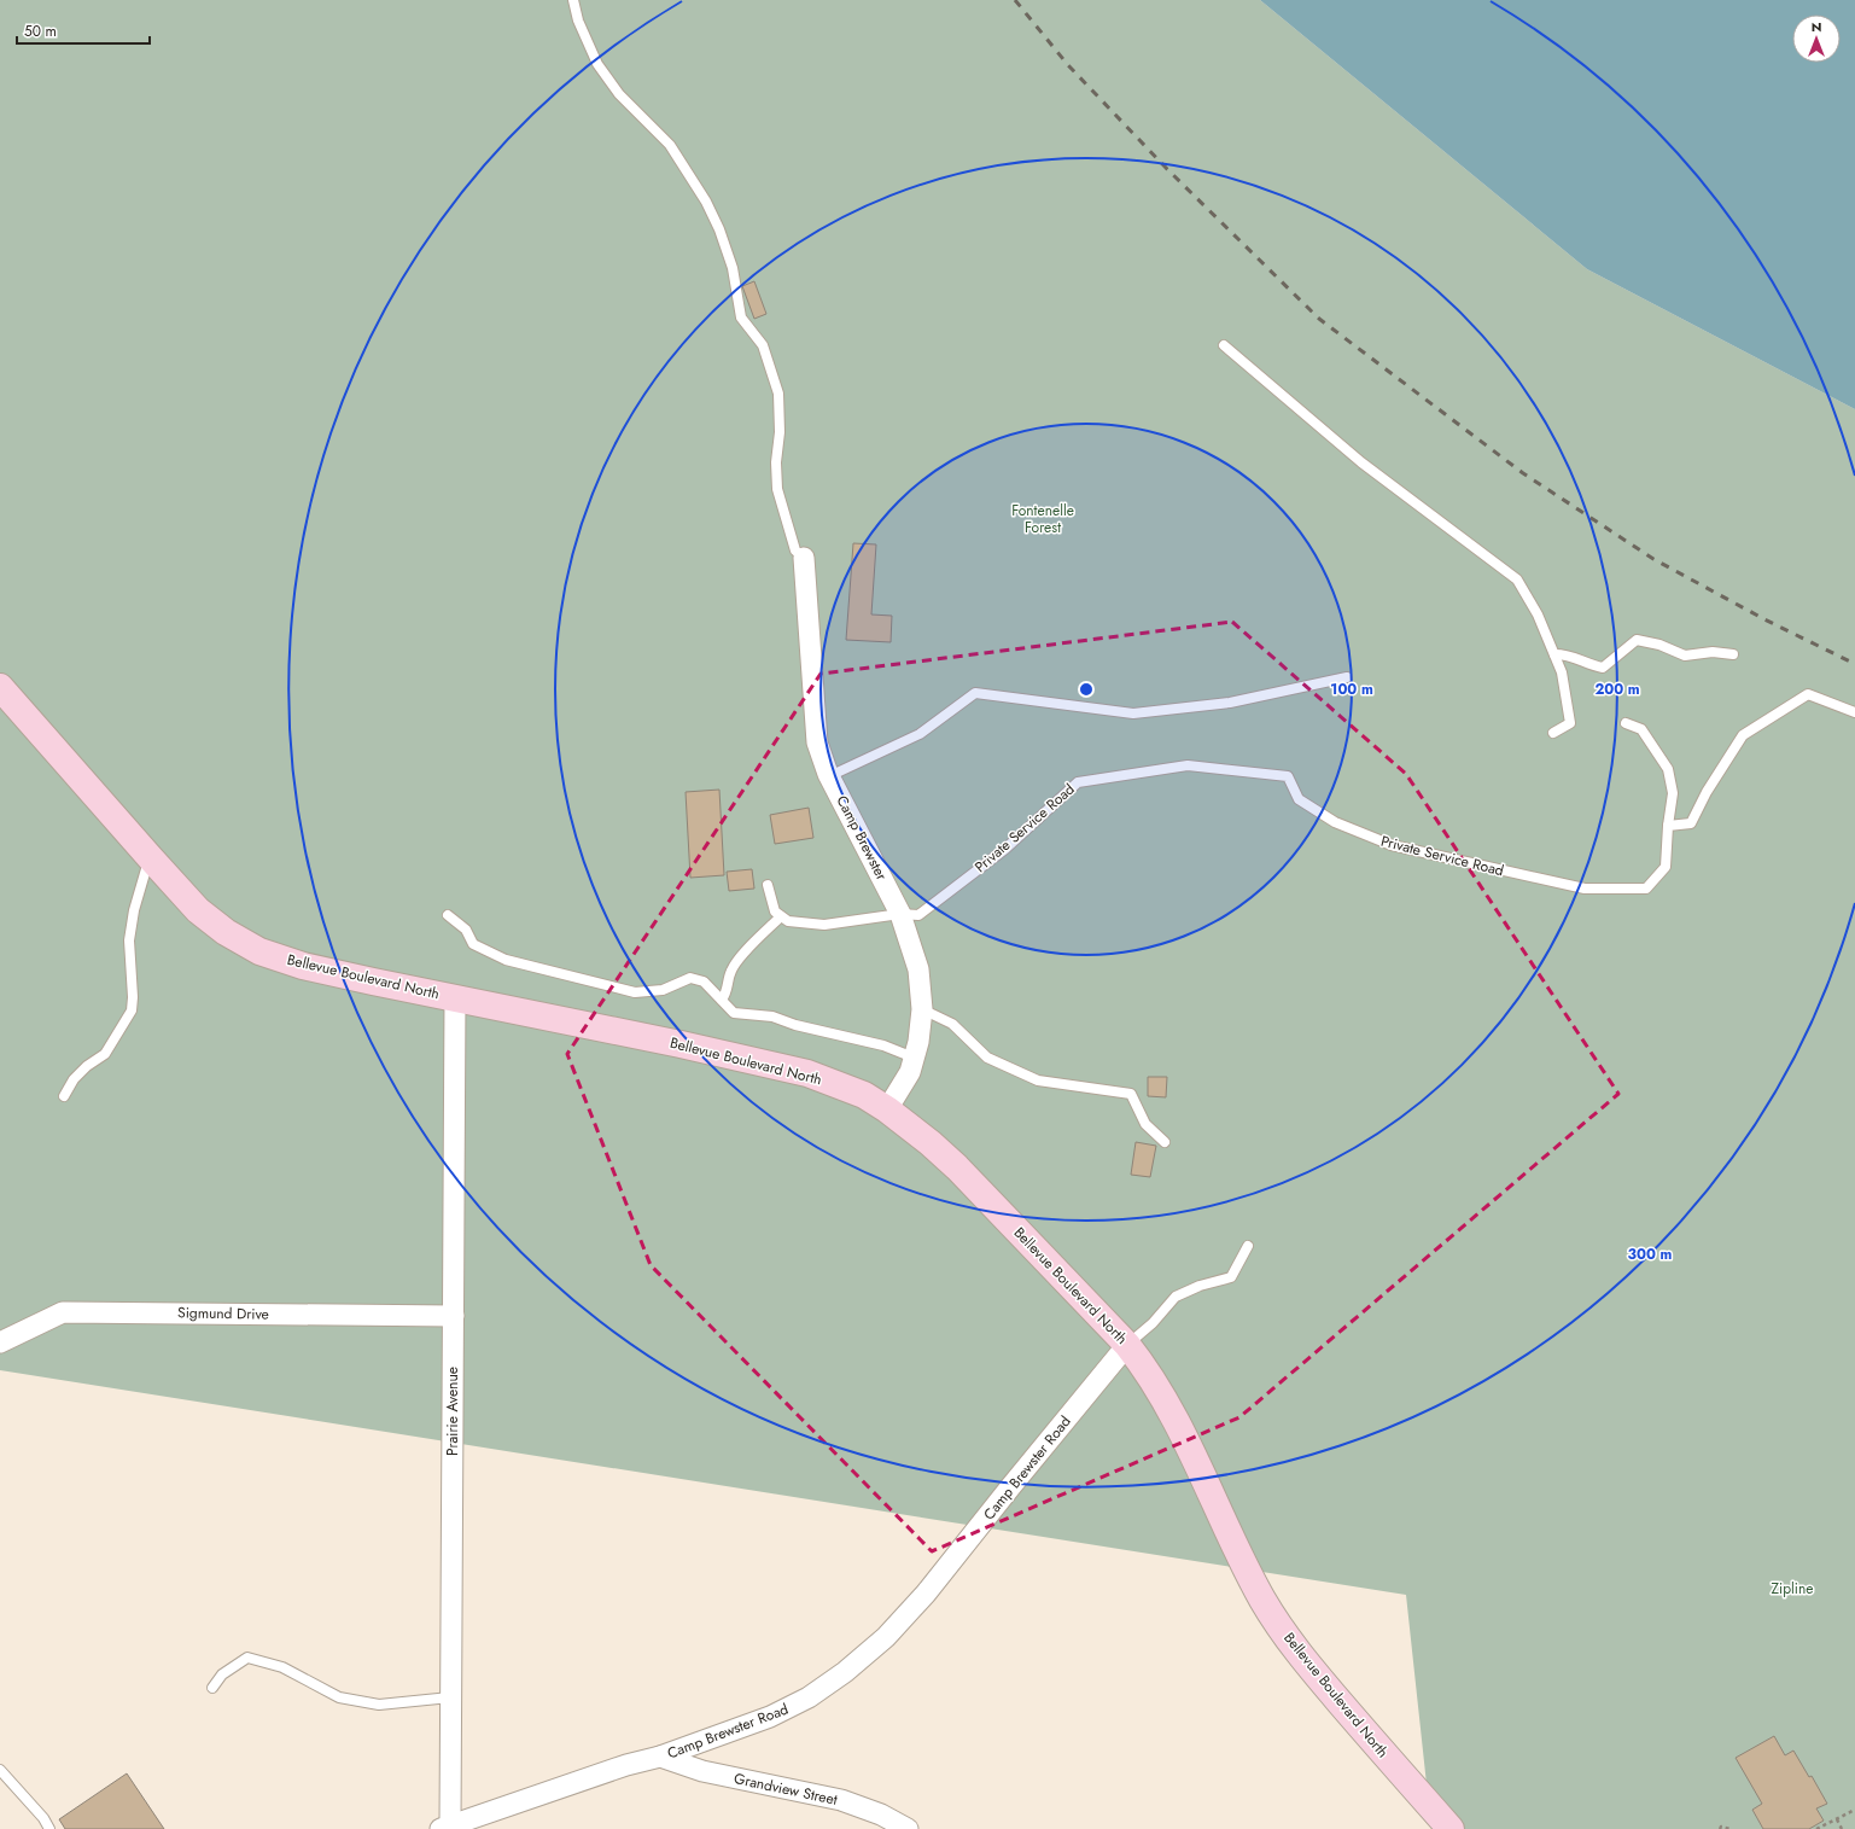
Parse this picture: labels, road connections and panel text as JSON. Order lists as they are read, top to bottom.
{
  "streets": {
    "main road": ["Bellevue Boulevard North"],
    "street": [
      "Camp Brewster",
      "Sigmund Drive",
      "Prairie Avenue",
      "Camp Brewster Road",
      "Grandview Street"
    ],
    "lane": ["Private Service Road"]
  },
  "crossings": [
    ["Private Service Road", "Camp Brewster"],
    ["Camp Brewster", "Bellevue Boulevard North"],
    ["Bellevue Boulevard North", "Prairie Avenue"],
    ["Bellevue Boulevard North", "Camp Brewster Road"],
    ["Sigmund Drive", "Prairie Avenue"],
    ["Prairie Avenue", "Camp Brewster Road"],
    ["Camp Brewster Road", "Grandview Street"]
  ],
  "parks": ["Fontenelle Forest", "Zipline"],
  "scale_bar": "50 m",
  "north": "top",
  "rings": ["100 m", "200 m", "300 m"]
}
